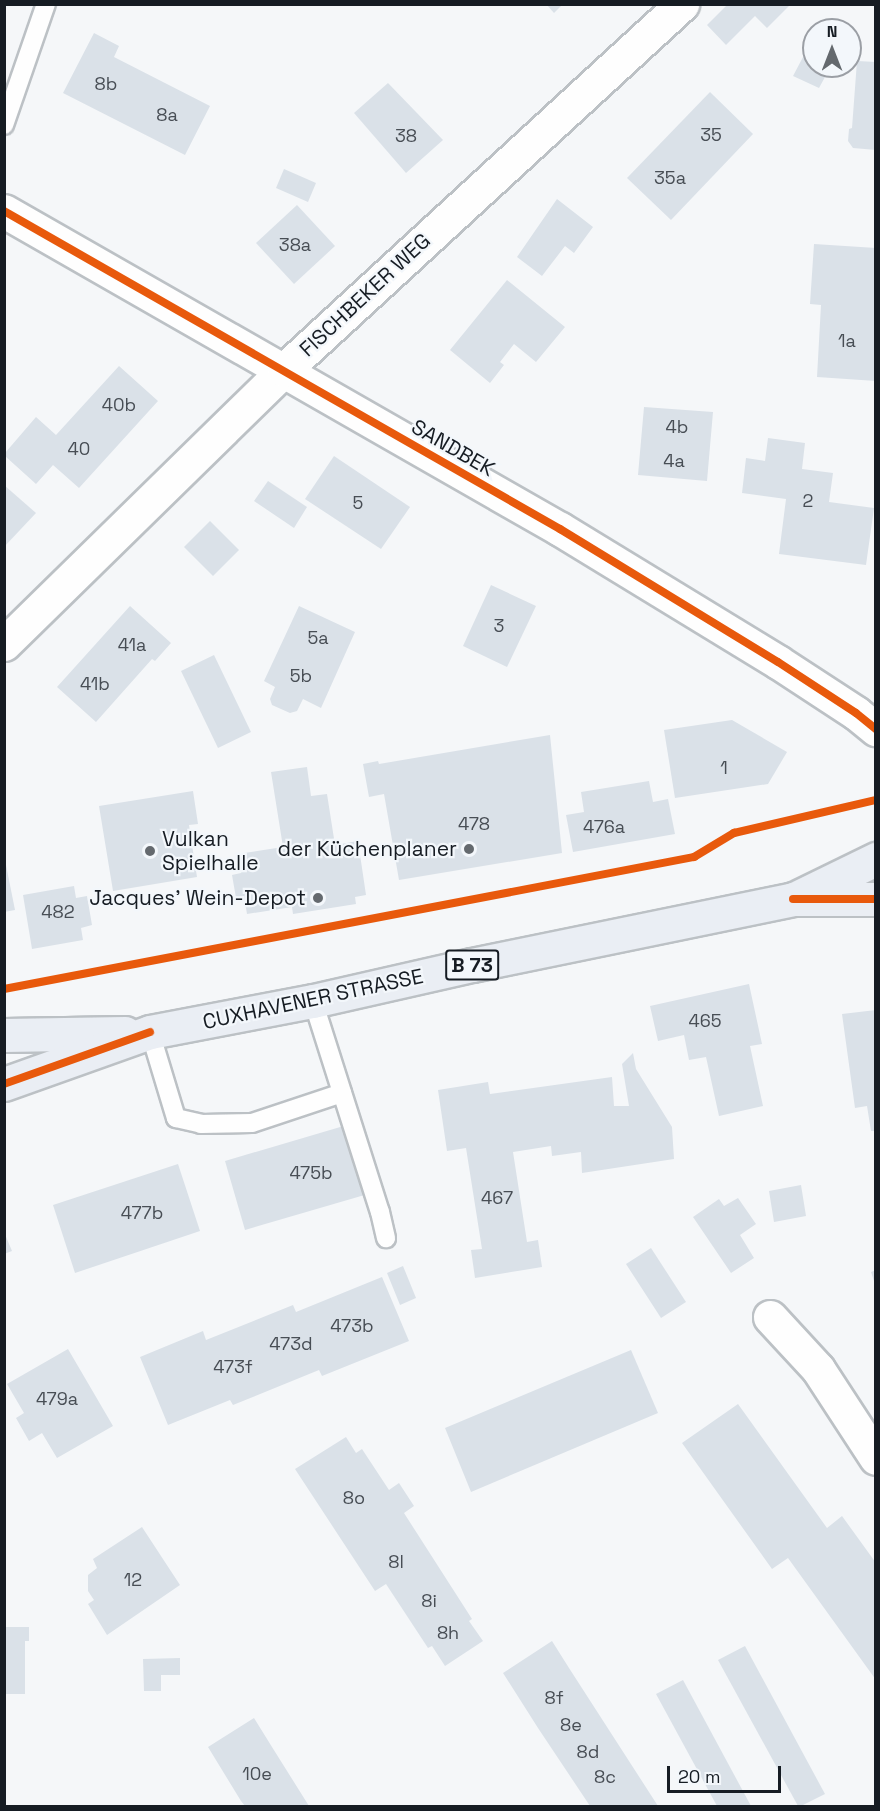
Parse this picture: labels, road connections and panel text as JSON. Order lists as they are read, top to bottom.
{
  "streets": {
    "main road": ["B 73", "CUXHAVENER STRASSE"],
    "street": ["FISCHBEKER WEG", "SANDBEK"]
  },
  "crossings": [
    ["FISCHBEKER WEG", "SANDBEK"]
  ],
  "places": ["der Küchenplaner", "Vulkan Spielhalle", "Jacques’ Wein-Depot"],
  "house_numbers": [
    "8b",
    "8a",
    "35",
    "38",
    "35a",
    "38a",
    "1a",
    "40b",
    "4b",
    "40",
    "4a",
    "2",
    "5",
    "3",
    "5a",
    "41a",
    "5b",
    "41b",
    "1",
    "478",
    "476a",
    "482",
    "465",
    "475b",
    "467",
    "477b",
    "473b",
    "473d",
    "473f",
    "479a",
    "8o",
    "8l",
    "12",
    "8i",
    "8h",
    "8f",
    "8e",
    "8d",
    "10e",
    "8c"
  ],
  "scale_bar": "20 m",
  "north": "top"
}
